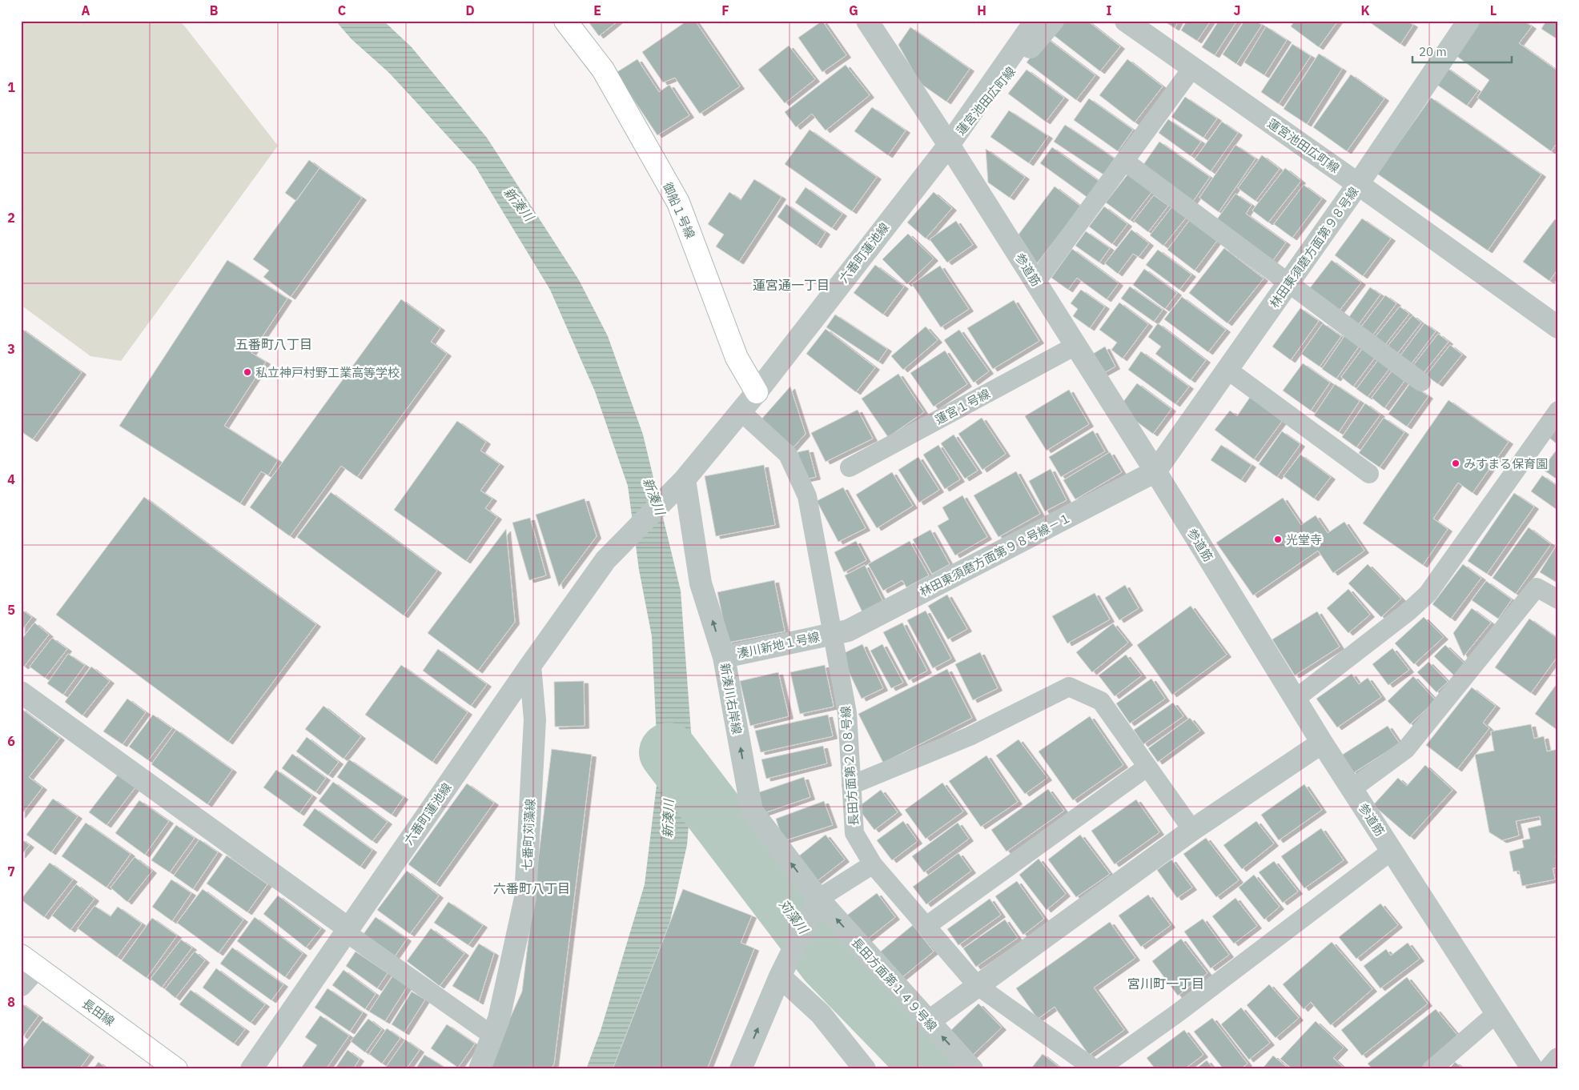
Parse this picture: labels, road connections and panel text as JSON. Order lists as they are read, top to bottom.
{
  "streets": {
    "street": [
      "蓮宮池田広町線",
      "御船１号線",
      "林田東須磨方面第９８号線",
      "六番町蓮池線",
      "参道筋",
      "林田東須磨方面第９８号線－１",
      "湊川新地１号線",
      "新湊川右岸線",
      "七番町苅藻線",
      "長田方面第１４９号線",
      "長田線"
    ],
    "lane": ["蓮宮１号線", "長田方面第２０８号線"]
  },
  "crossings": [
    ["蓮宮池田広町線", "林田東須磨方面第９８号線"],
    ["蓮宮池田広町線", "六番町蓮池線"],
    ["蓮宮池田広町線", "参道筋"],
    ["御船１号線", "六番町蓮池線"],
    ["林田東須磨方面第９８号線", "参道筋"],
    ["林田東須磨方面第９８号線", "林田東須磨方面第９８号線－１"],
    ["六番町蓮池線", "参道筋"],
    ["六番町蓮池線", "新湊川右岸線"],
    ["六番町蓮池線", "長田方面第２０８号線"],
    ["六番町蓮池線", "七番町苅藻線"],
    ["参道筋", "蓮宮１号線"],
    ["参道筋", "林田東須磨方面第９８号線－１"],
    ["林田東須磨方面第９８号線－１", "湊川新地１号線"],
    ["林田東須磨方面第９８号線－１", "長田方面第２０８号線"],
    ["湊川新地１号線", "新湊川右岸線"],
    ["湊川新地１号線", "長田方面第２０８号線"],
    ["新湊川右岸線", "長田方面第１４９号線"]
  ],
  "one_way": ["新湊川右岸線"],
  "districts": [
    "蓮宮通一丁目",
    "五番町八丁目",
    "六番町八丁目",
    "宮川町一丁目"
  ],
  "water": ["新湊川", "苅藻川"],
  "places": ["私立神戸村野工業高等学校", "みすまる保育園", "光堂寺"],
  "scale_bar": "20 m",
  "grid": {
    "columns": [
      "A",
      "B",
      "C",
      "D",
      "E",
      "F",
      "G",
      "H",
      "I",
      "J",
      "K",
      "L"
    ],
    "rows": [
      "1",
      "2",
      "3",
      "4",
      "5",
      "6",
      "7",
      "8"
    ]
  }
}
